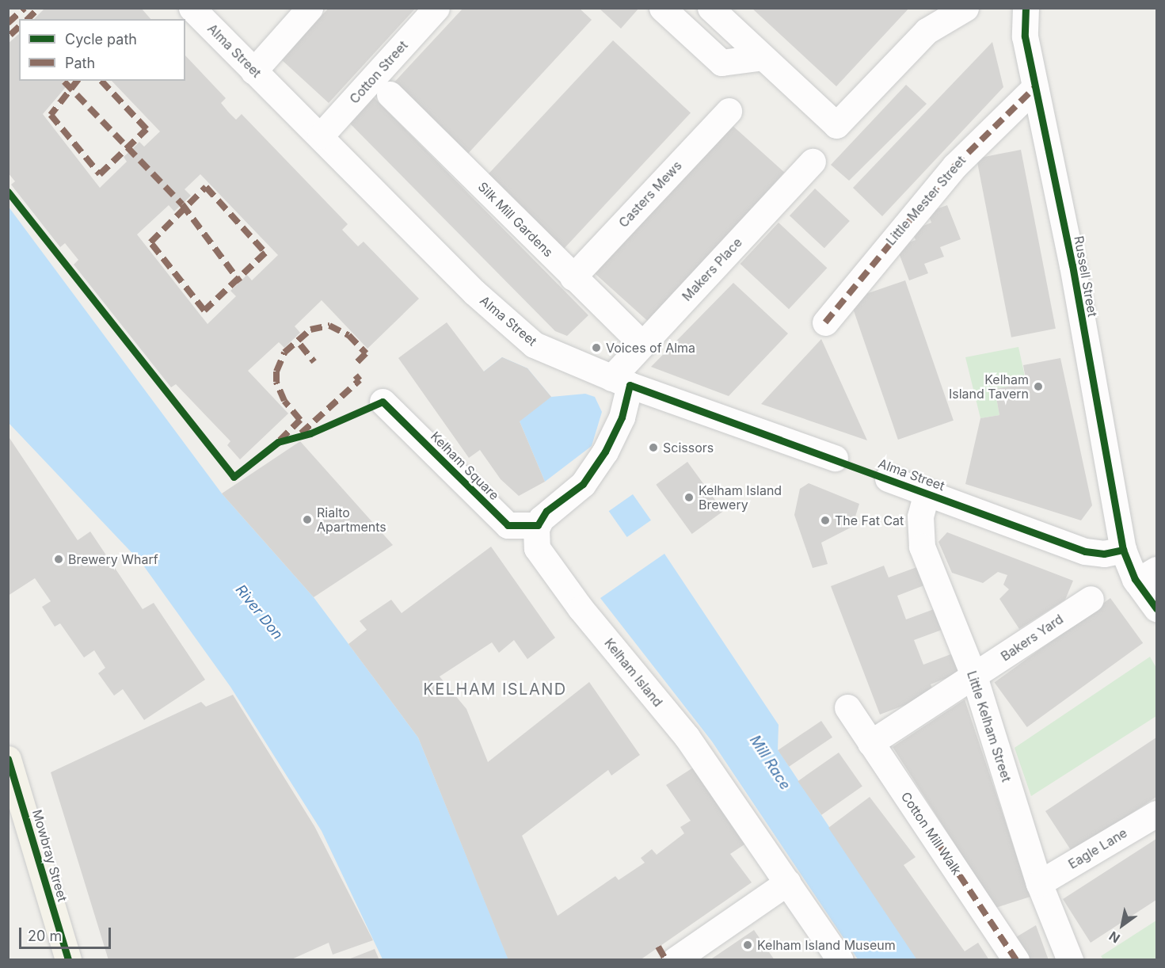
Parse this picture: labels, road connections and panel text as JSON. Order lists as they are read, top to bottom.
{
  "streets": {
    "main road": ["Mowbray Street"],
    "street": [
      "Alma Street",
      "Cotton Street",
      "Casters Mews",
      "Little Mester Street",
      "Silk Mill Gardens",
      "Makers Place",
      "Russell Street",
      "Kelham Square",
      "Bakers Yard",
      "Kelham Island",
      "Little Kelham Street",
      "Cotton Mill Walk",
      "Eagle Lane"
    ]
  },
  "crossings": [
    ["Alma Street", "Cotton Street"],
    ["Alma Street", "Makers Place"],
    ["Alma Street", "Russell Street"],
    ["Alma Street", "Little Kelham Street"],
    ["Casters Mews", "Silk Mill Gardens"],
    ["Little Mester Street", "Russell Street"],
    ["Silk Mill Gardens", "Makers Place"],
    ["Kelham Square", "Kelham Island"],
    ["Bakers Yard", "Little Kelham Street"],
    ["Bakers Yard", "Cotton Mill Walk"],
    ["Little Kelham Street", "Eagle Lane"]
  ],
  "districts": ["KELHAM ISLAND"],
  "water": ["River Don", "Mill Race"],
  "places": [
    "Voices of Alma",
    "Kelham Island Tavern",
    "Scissors",
    "Kelham Island Brewery",
    "Rialto Apartments",
    "The Fat Cat",
    "Brewery Wharf",
    "Kelham Island Museum"
  ],
  "legend": ["Cycle path", "Path"],
  "scale_bar": "20 m",
  "north": "bottom left"
}
